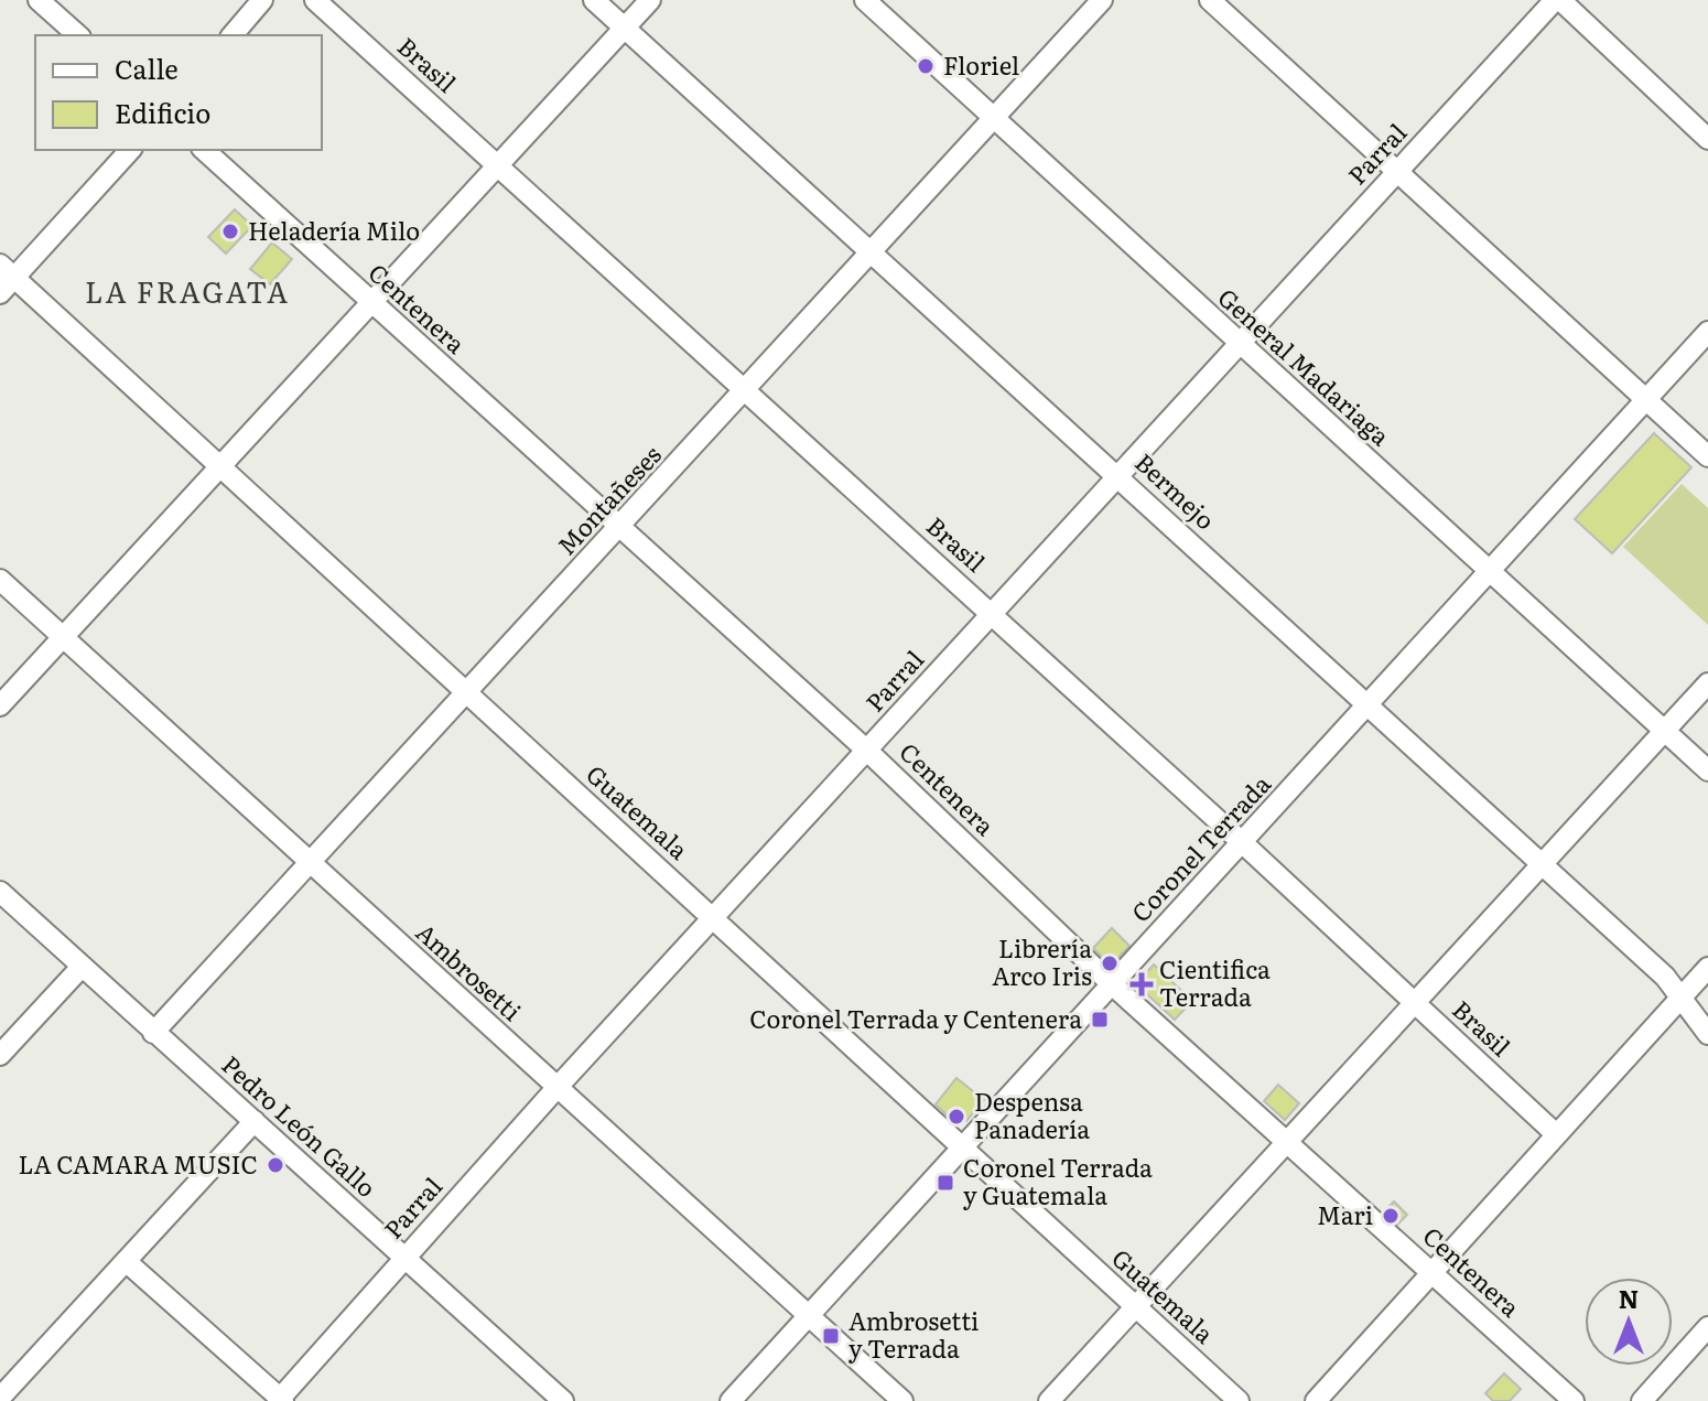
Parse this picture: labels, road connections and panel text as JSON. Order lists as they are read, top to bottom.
{
  "streets": {
    "street": [
      "Brasil",
      "Parral",
      "Centenera",
      "General Madariaga",
      "Bermejo",
      "Montañeses",
      "Guatemala",
      "Coronel Terrada",
      "Ambrosetti",
      "Pedro León Gallo"
    ]
  },
  "crossings": [
    ["Brasil", "Parral"],
    ["Brasil", "Montañeses"],
    ["Brasil", "Coronel Terrada"],
    ["Parral", "Centenera"],
    ["Parral", "General Madariaga"],
    ["Parral", "Bermejo"],
    ["Parral", "Guatemala"],
    ["Parral", "Ambrosetti"],
    ["Parral", "Pedro León Gallo"],
    ["Centenera", "Montañeses"],
    ["Centenera", "Coronel Terrada"],
    ["General Madariaga", "Montañeses"],
    ["General Madariaga", "Coronel Terrada"],
    ["Bermejo", "Montañeses"],
    ["Bermejo", "Coronel Terrada"],
    ["Montañeses", "Guatemala"],
    ["Montañeses", "Ambrosetti"],
    ["Montañeses", "Pedro León Gallo"],
    ["Guatemala", "Coronel Terrada"],
    ["Coronel Terrada", "Ambrosetti"]
  ],
  "districts": ["LA FRAGATA"],
  "places": {
    "other": [
      "Floriel",
      "Heladería Milo",
      "Librería Arco Iris",
      "Despensa Panadería",
      "LA CAMARA MUSIC",
      "Mari"
    ],
    "health": ["Cientifica Terrada"],
    "transit": ["Coronel Terrada y Centenera", "Coronel Terrada y Guatemala", "Ambrosetti y Terrada"]
  },
  "legend": ["Calle", "Edificio"],
  "north": "top"
}
